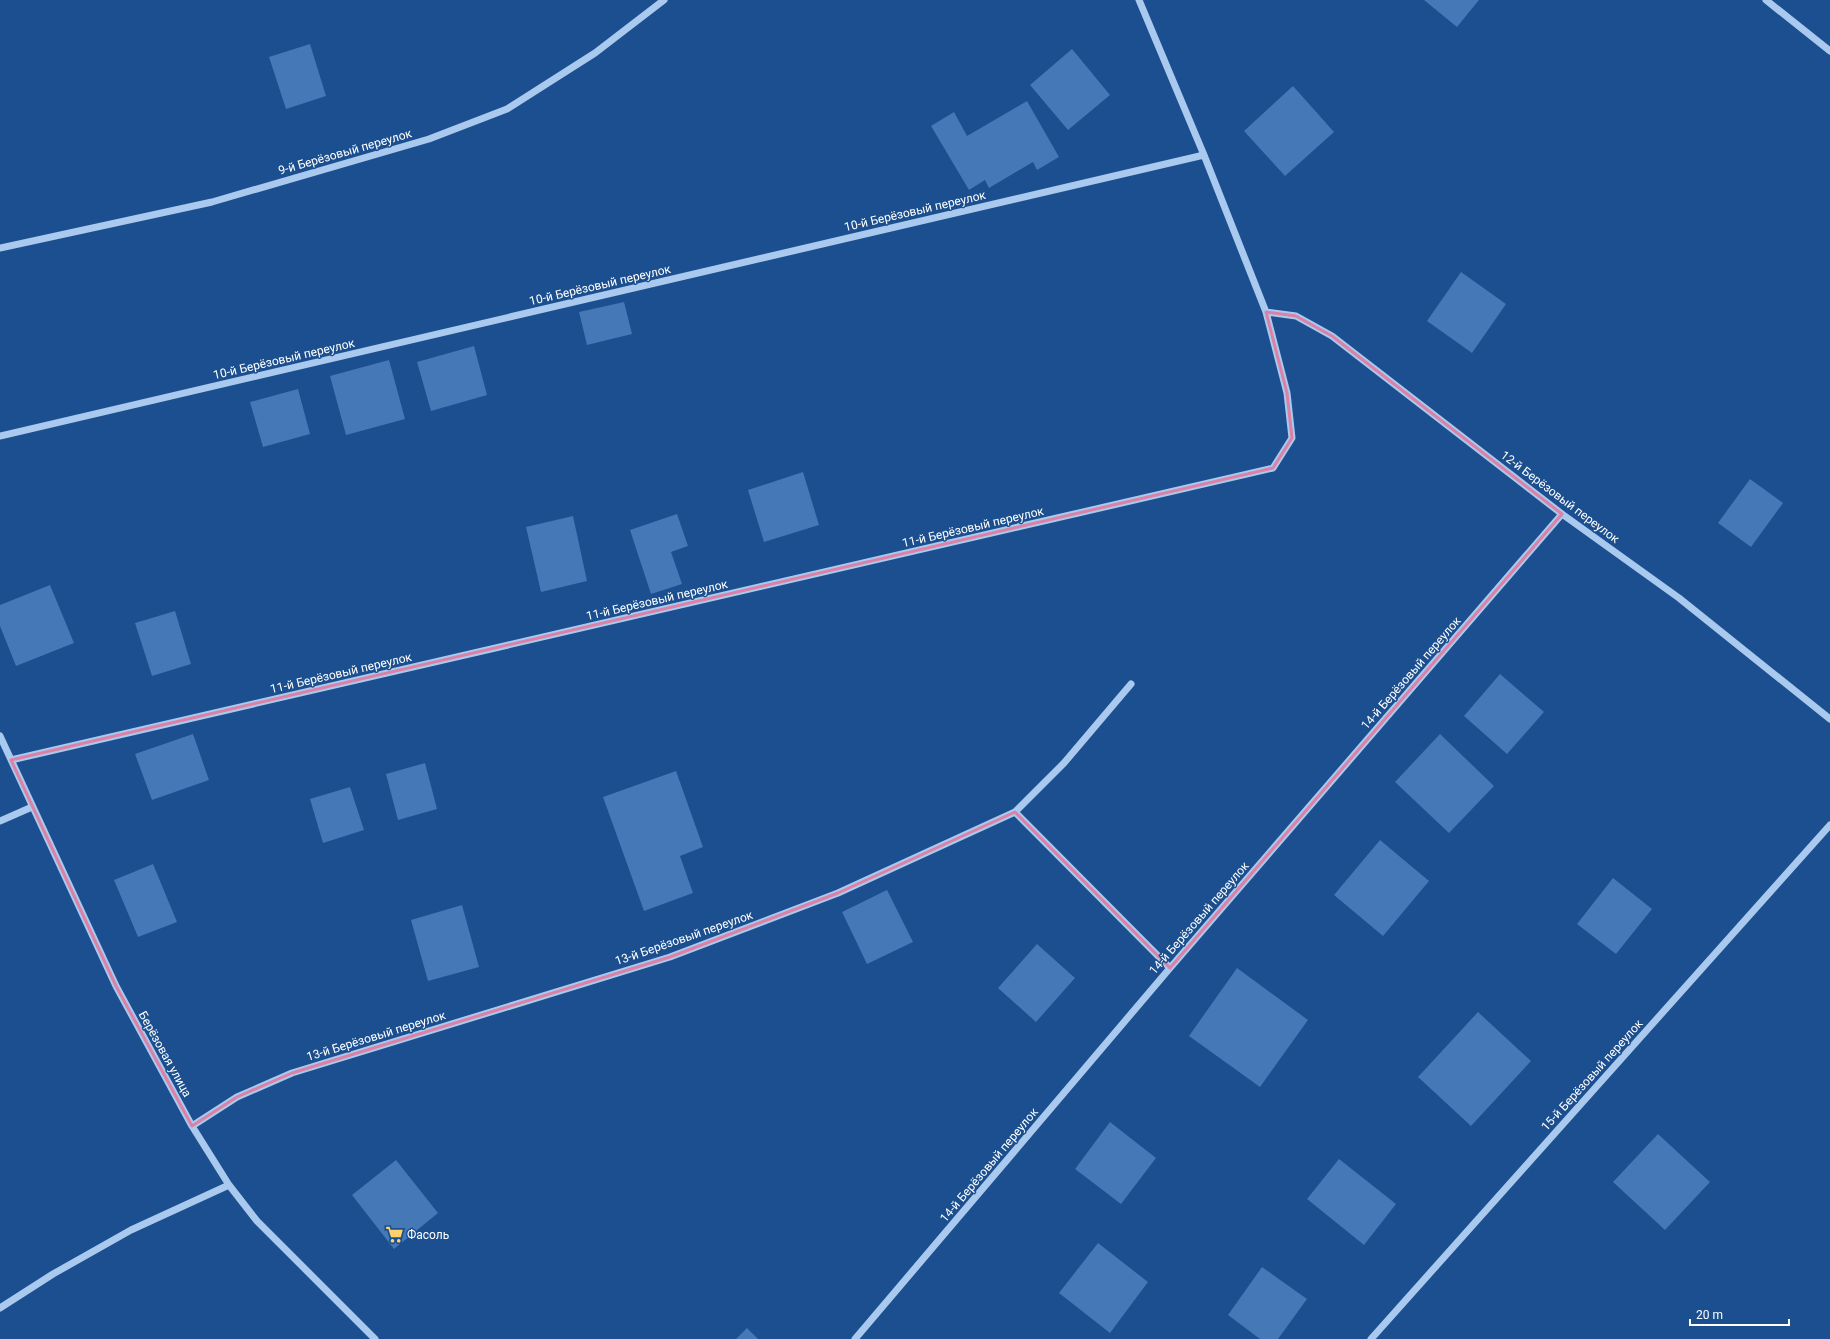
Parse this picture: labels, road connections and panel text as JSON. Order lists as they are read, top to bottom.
{
  "streets": {
    "street": [
      "9-й Берёзовый переулок",
      "10-й Берёзовый переулок",
      "12-й Берёзовый переулок",
      "11-й Берёзовый переулок",
      "14-й Берёзовый переулок",
      "13-й Берёзовый переулок",
      "Берёзовая улица",
      "15-й Берёзовый переулок"
    ]
  },
  "crossings": [
    ["12-й Берёзовый переулок", "11-й Берёзовый переулок"],
    ["12-й Берёзовый переулок", "14-й Берёзовый переулок"],
    ["11-й Берёзовый переулок", "Берёзовая улица"],
    ["13-й Берёзовый переулок", "Берёзовая улица"]
  ],
  "places": {
    "supermarket": ["Фасоль"]
  },
  "scale_bar": "20 m"
}
